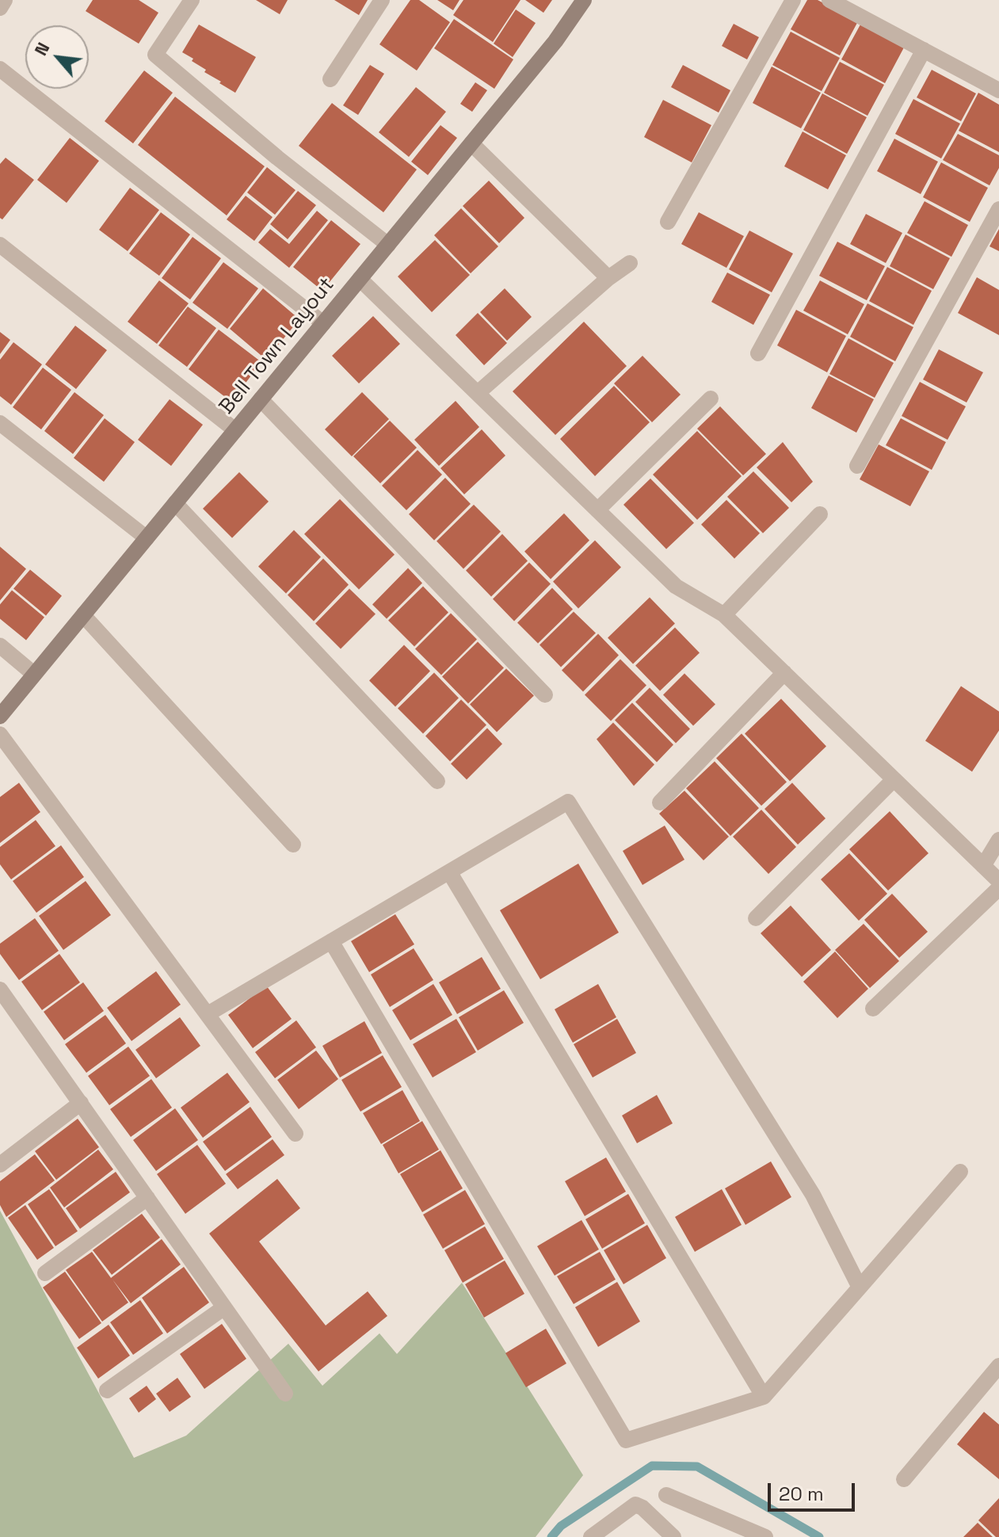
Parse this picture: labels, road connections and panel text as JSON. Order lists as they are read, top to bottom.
{
  "streets": {
    "street": ["Bell Town Layout"]
  },
  "scale_bar": "20 m",
  "north": "top left"
}
